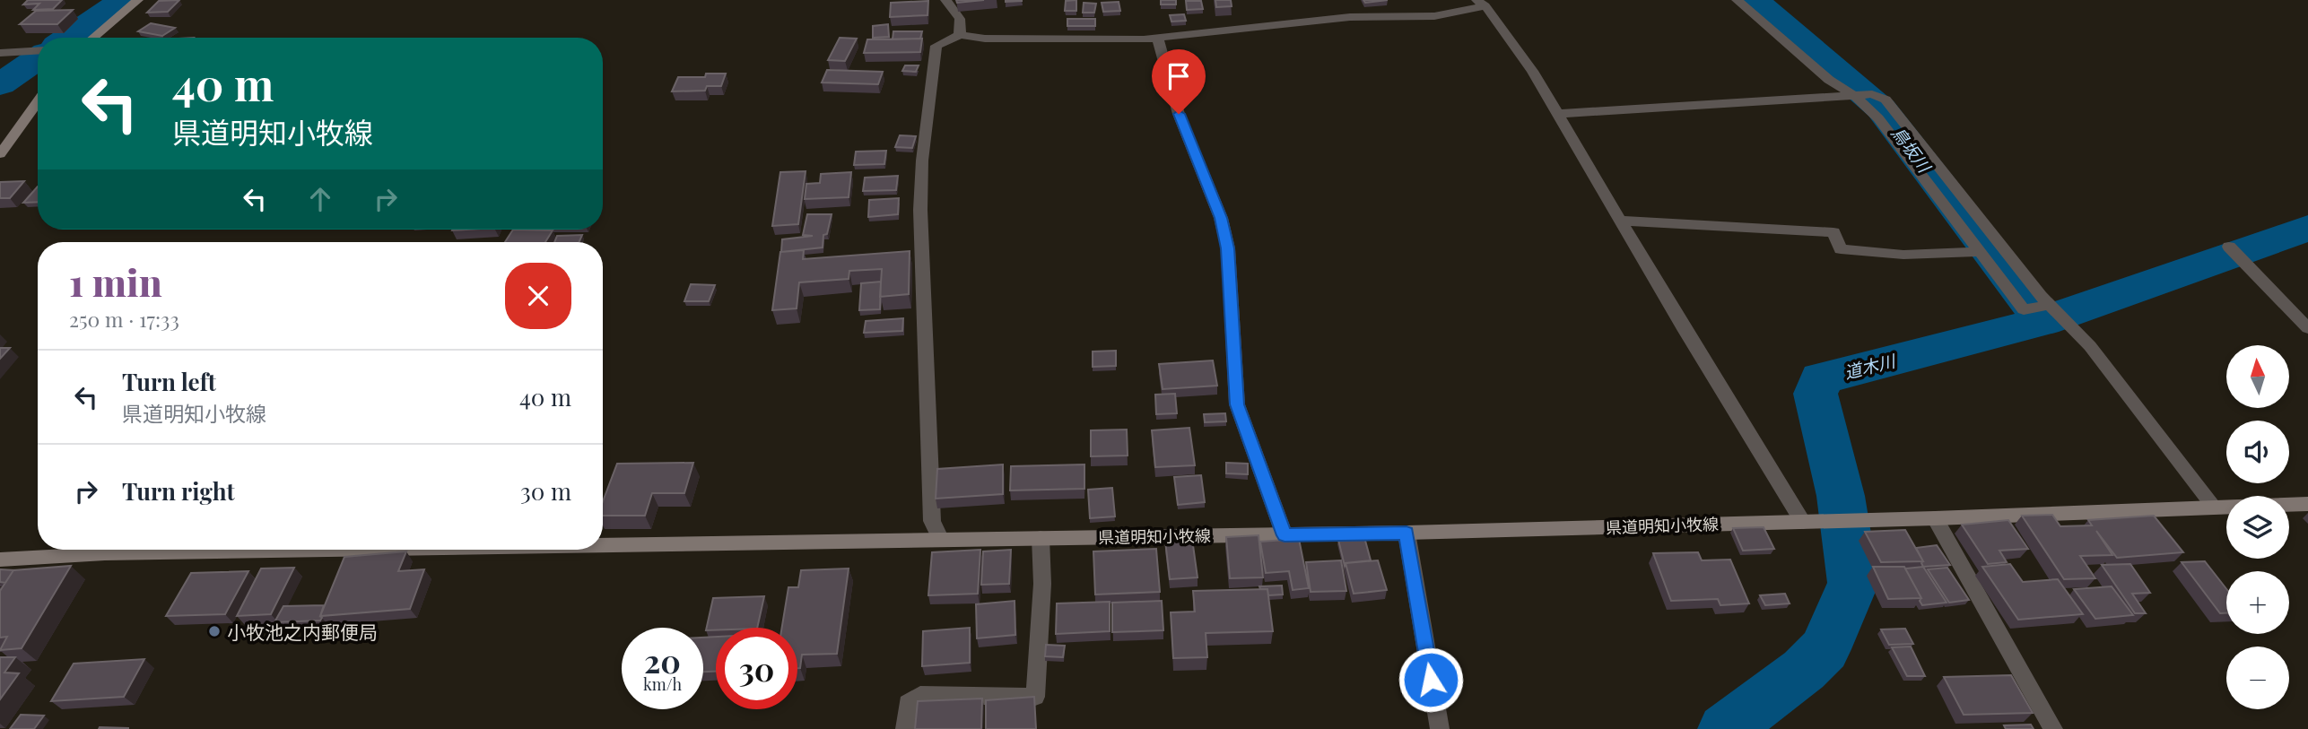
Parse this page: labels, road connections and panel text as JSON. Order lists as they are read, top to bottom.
{
  "streets": {
    "main road": ["県道明知小牧線"]
  },
  "water": ["鳥坂川", "道木川"],
  "places": ["小牧池之内郵便局"],
  "north": "top",
  "page": {
    "turn": ["40 m", "県道明知小牧線"],
    "heading": ["1 min", "250 m · 17:33"],
    "map_buttons": ["+", "−"],
    "list": [
      {
        "name": "Turn left",
        "note": "県道明知小牧線",
        "value": "40 m"
      },
      {
        "name": "Turn right",
        "value": "30 m"
      }
    ],
    "speed": "20 km/h",
    "limit": "30"
  }
}
